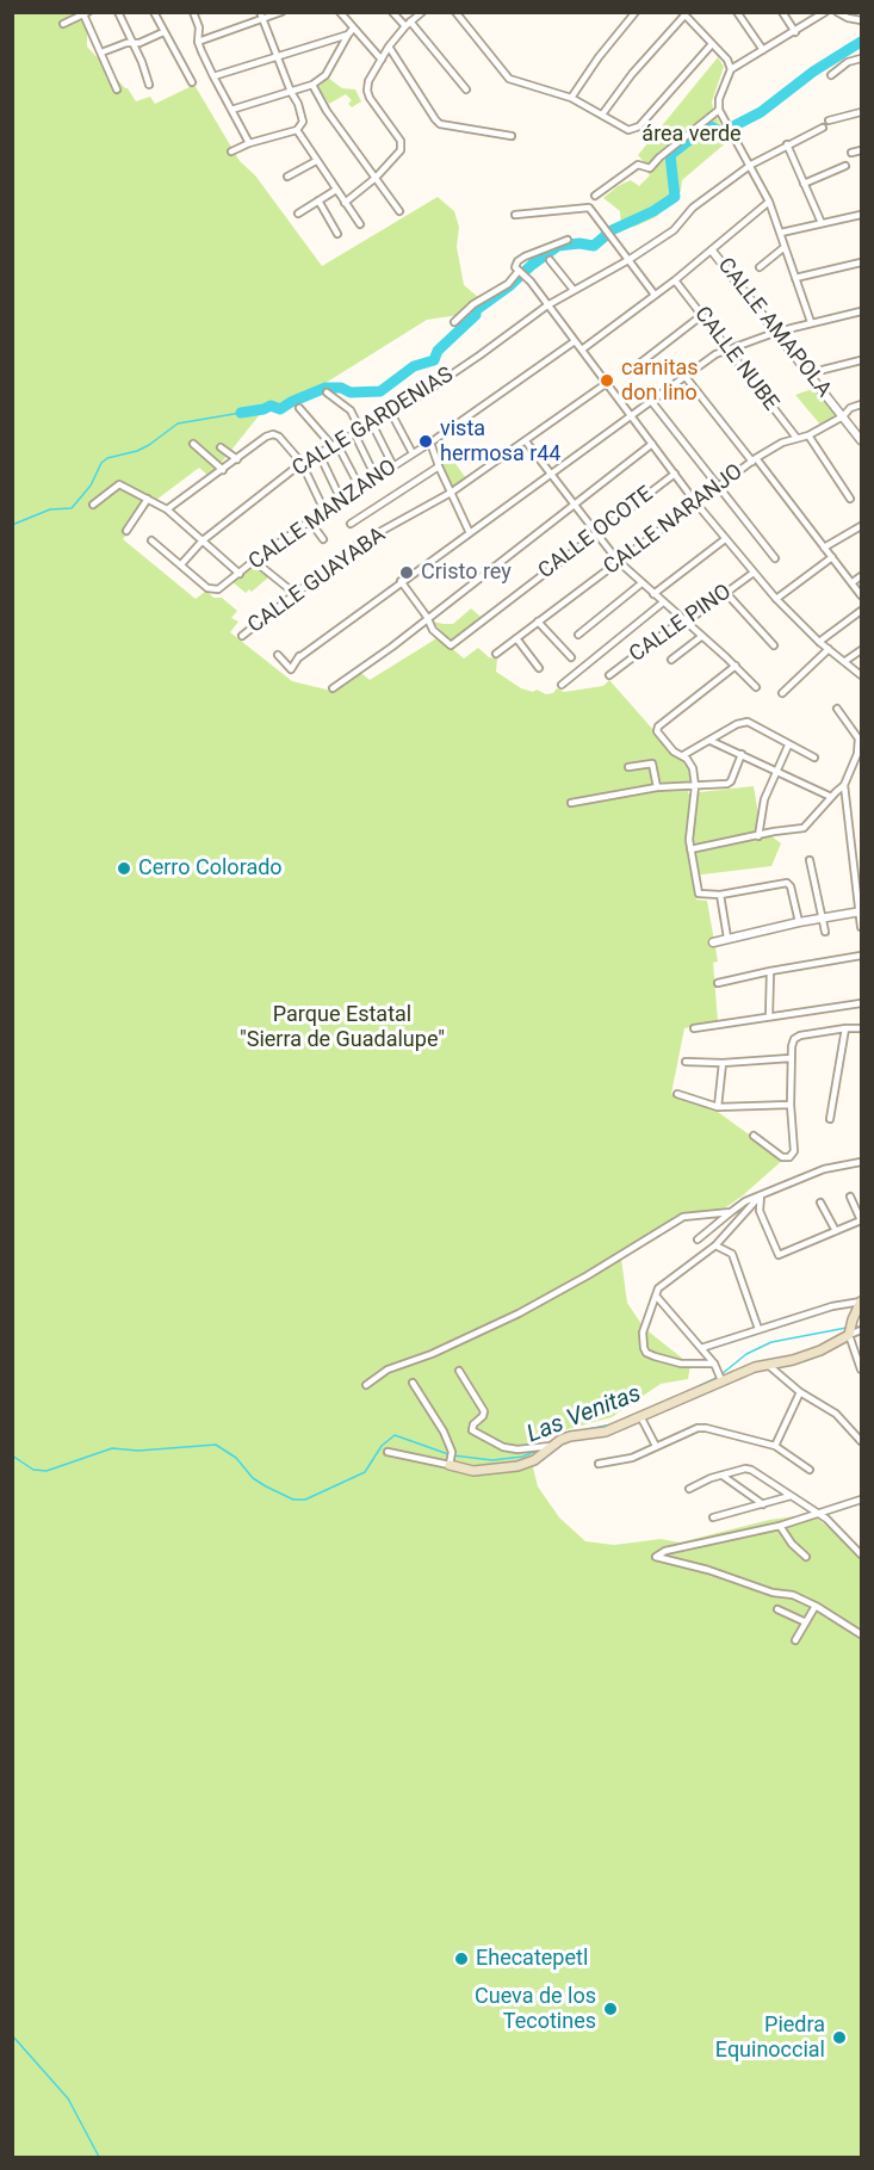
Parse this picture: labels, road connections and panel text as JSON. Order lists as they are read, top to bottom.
{
  "streets": {
    "street": [
      "CALLE AMAPOLA",
      "CALLE NUBE",
      "CALLE GARDENIAS",
      "CALLE MANZANO",
      "CALLE NARANJO",
      "CALLE OCOTE",
      "CALLE GUAYABA",
      "CALLE PINO"
    ]
  },
  "crossings": [
    ["CALLE AMAPOLA", "CALLE NARANJO"],
    ["CALLE NUBE", "CALLE NARANJO"],
    ["CALLE GARDENIAS", "CALLE MANZANO"]
  ],
  "water": ["Las Venitas"],
  "parks": ["área verde", "Parque Estatal \"Sierra de Guadalupe\""],
  "places": [
    "carnitas don lino",
    "vista hermosa r44",
    "Cristo rey",
    "Cerro Colorado",
    "Ehecatepetl",
    "Cueva de los Tecotines",
    "Piedra Equinoccial"
  ]
}
